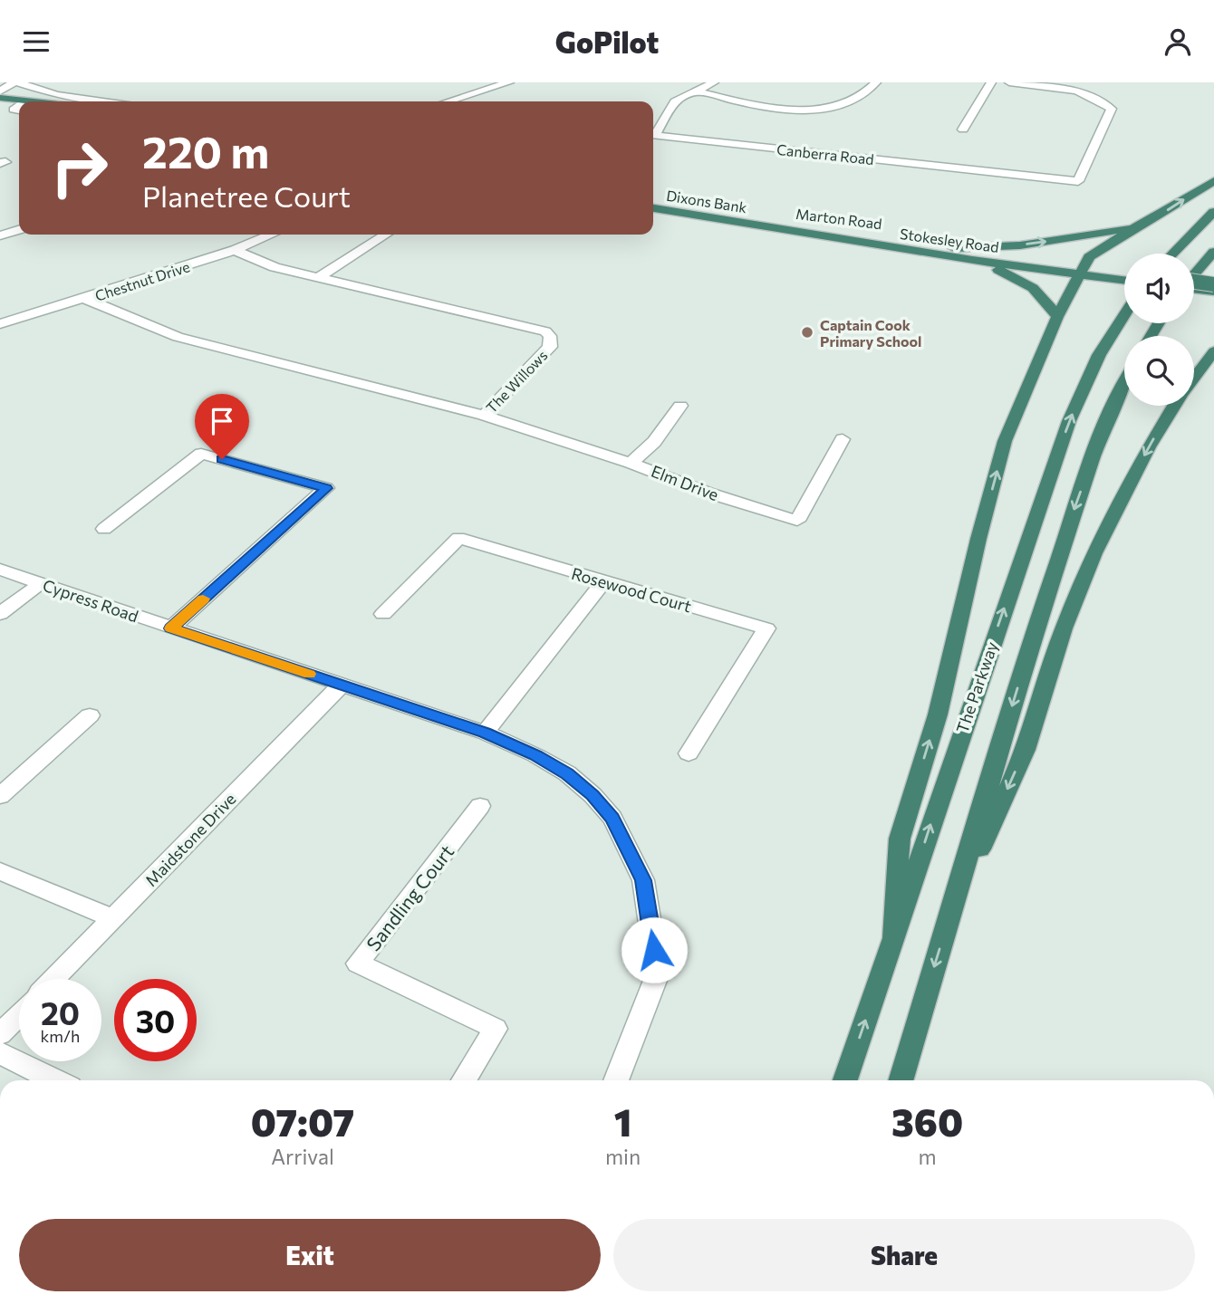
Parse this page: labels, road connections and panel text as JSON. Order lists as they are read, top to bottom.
{
  "streets": {
    "highway": ["Dixons Bank", "Stokesley Road", "The Parkway"],
    "street": [
      "Canberra Road",
      "Chestnut Drive",
      "The Willows",
      "Elm Drive",
      "Rosewood Court",
      "Cypress Road",
      "Maidstone Drive",
      "Sandling Court"
    ]
  },
  "crossings": [
    ["Dixons Bank", "Stokesley Road"],
    ["Chestnut Drive", "The Willows"],
    ["The Willows", "Elm Drive"],
    ["Cypress Road", "Maidstone Drive"]
  ],
  "places": ["Captain Cook Primary School"],
  "page": {
    "header": "GoPilot",
    "turn": ["220 m", "Planetree Court"],
    "speed": "20 km/h",
    "limit": "30",
    "eta": [
      "07:07",
      "Arrival",
      "1",
      "min",
      "360",
      "m"
    ],
    "buttons": ["Exit", "Share"]
  }
}
